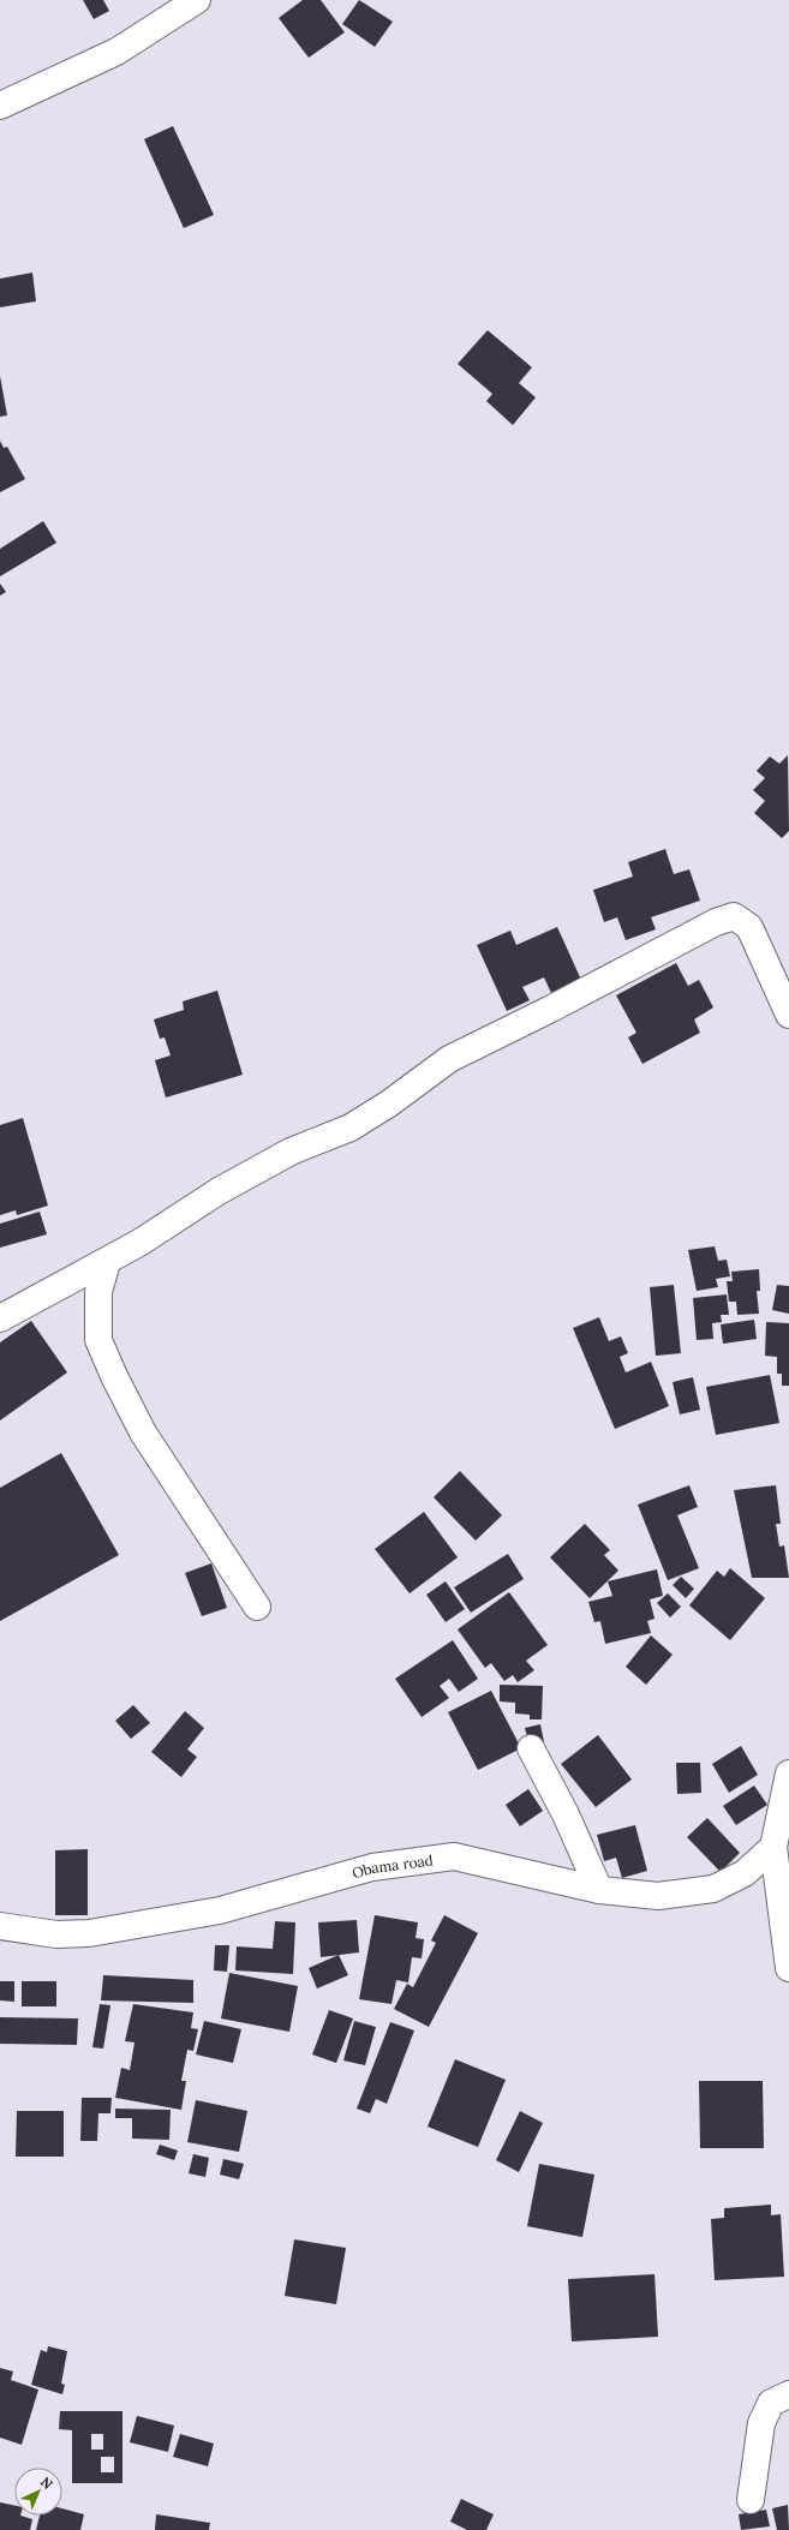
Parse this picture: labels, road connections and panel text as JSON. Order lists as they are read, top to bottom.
{
  "streets": {
    "street": ["Obama road"]
  },
  "north": "top right"
}
